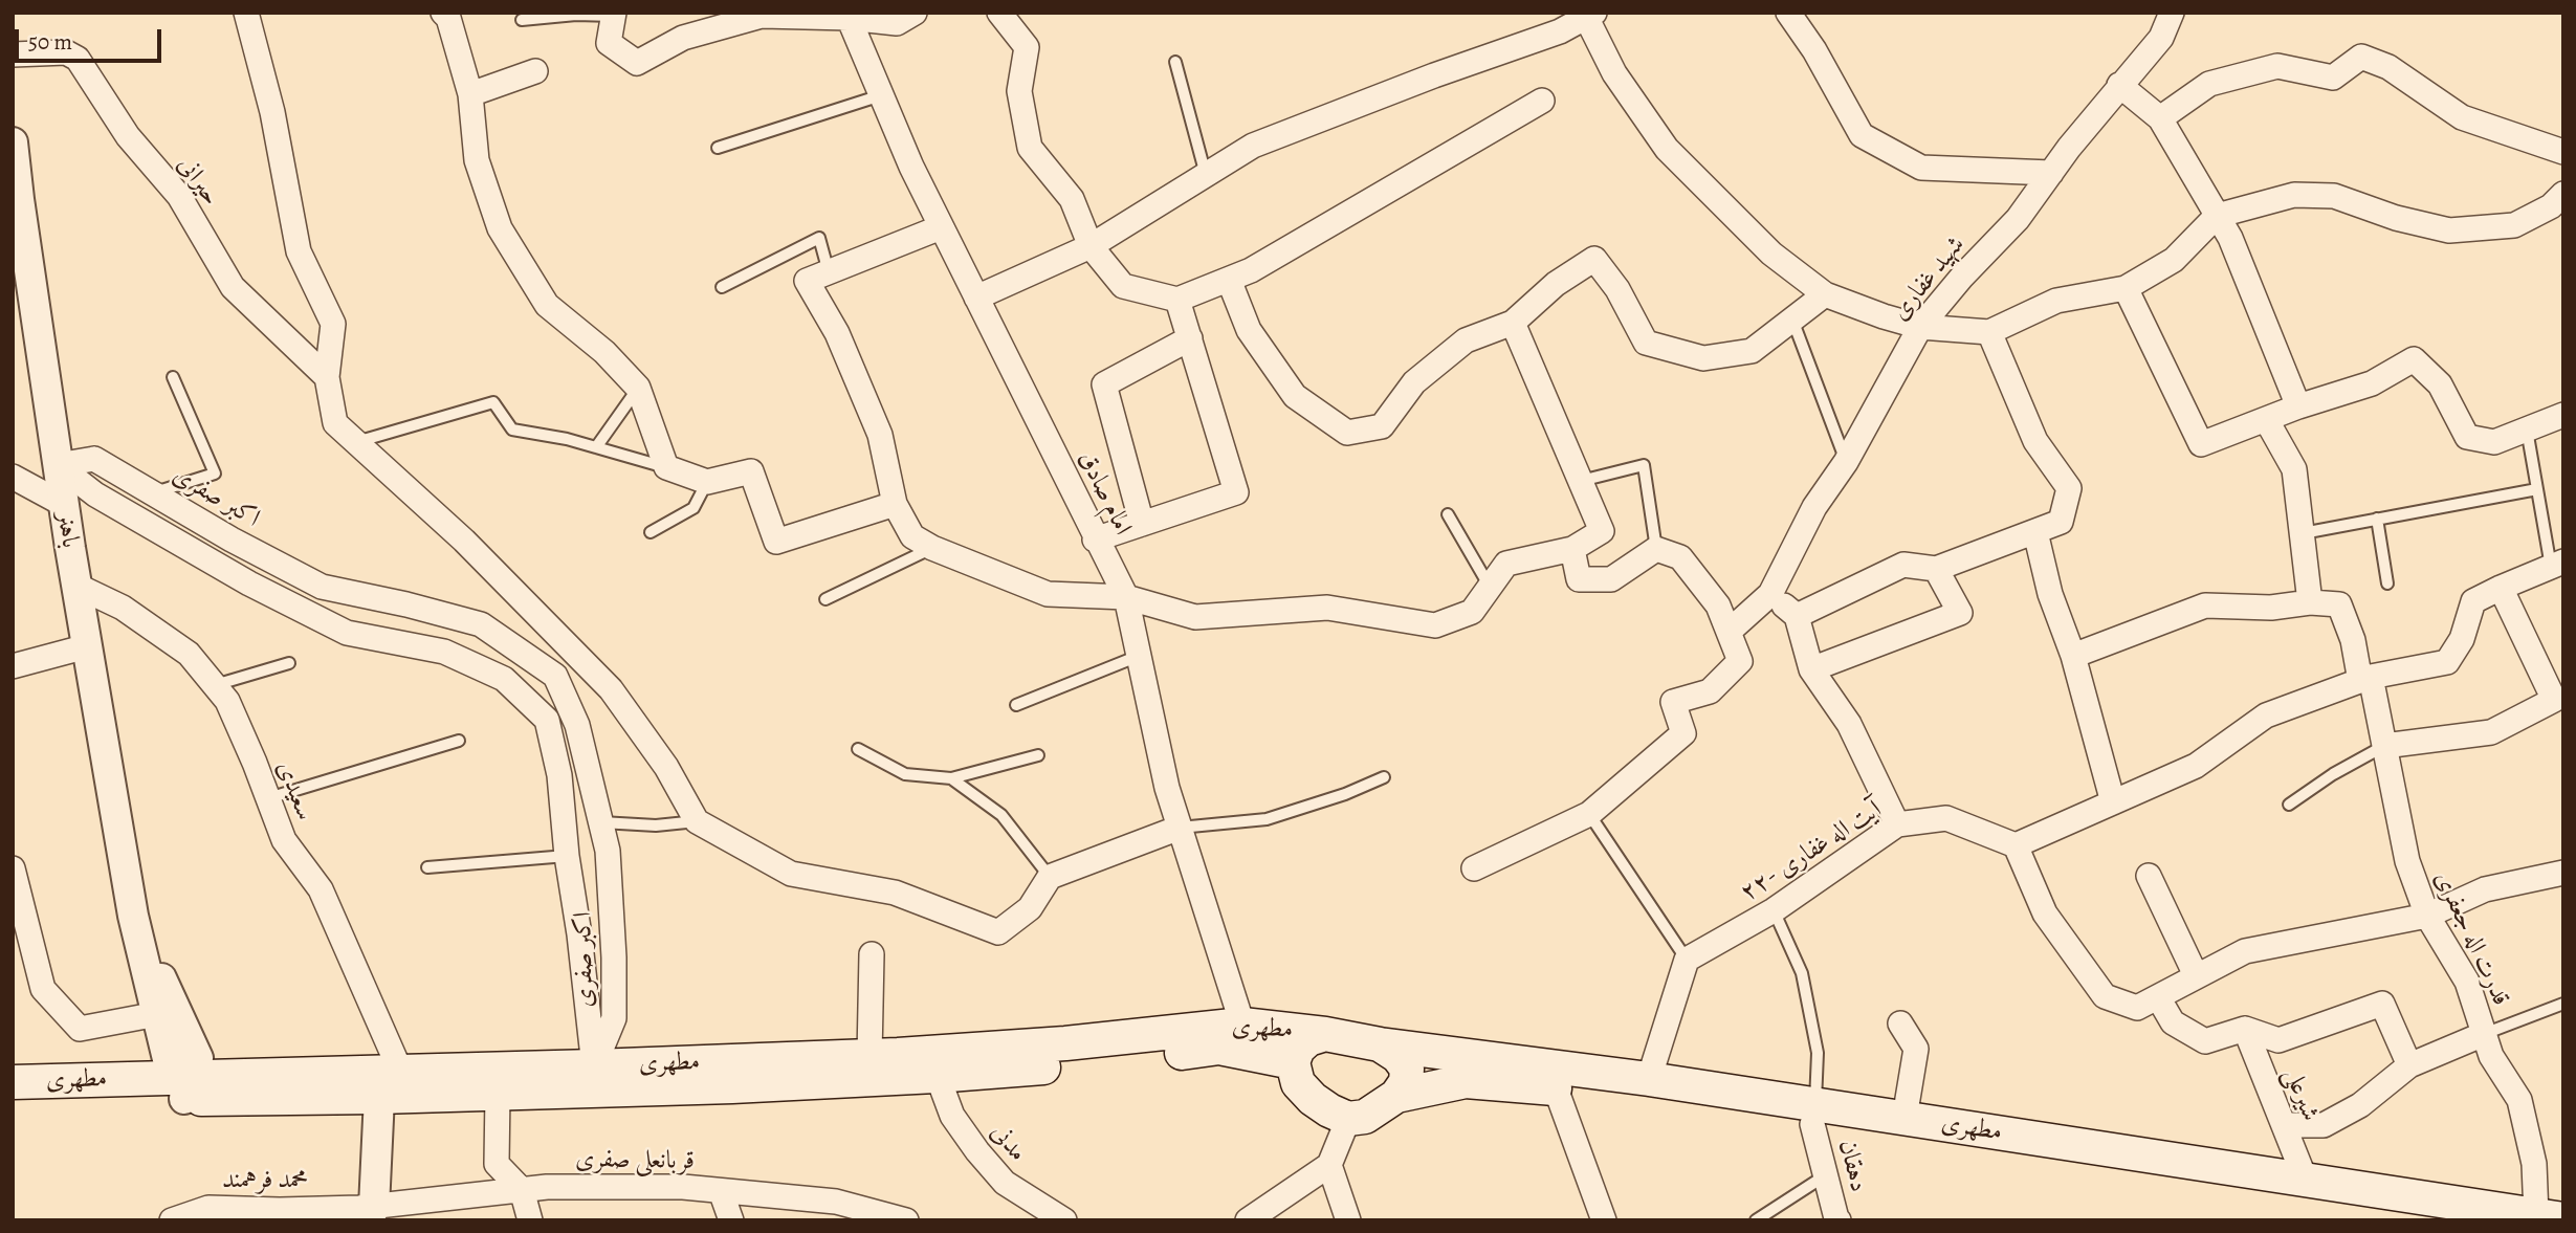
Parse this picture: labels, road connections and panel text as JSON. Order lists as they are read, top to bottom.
{
  "streets": {
    "main road": ["مطهری"],
    "street": [
      "حیرانی",
      "شهید غفاری",
      "امام صادق",
      "اکبر صفری",
      "باهنر",
      "سعیدی",
      "۲۲- آیت اله غفاری",
      "قدرت اله جعفری",
      "شیرعلی",
      "مدنی",
      "قربانعلی صفری",
      "دهقان",
      "محمد فرهمند"
    ]
  },
  "crossings": [
    ["امام صادق", "مطهری"],
    ["اکبر صفری", "باهنر"],
    ["اکبر صفری", "مطهری"],
    ["باهنر", "سعیدی"],
    ["سعیدی", "مطهری"],
    ["قدرت اله جعفری", "مطهری"],
    ["مطهری", "شیرعلی"],
    ["مطهری", "مدنی"],
    ["مطهری", "دهقان"],
    ["قربانعلی صفری", "محمد فرهمند"]
  ],
  "scale_bar": "50 m"
}
